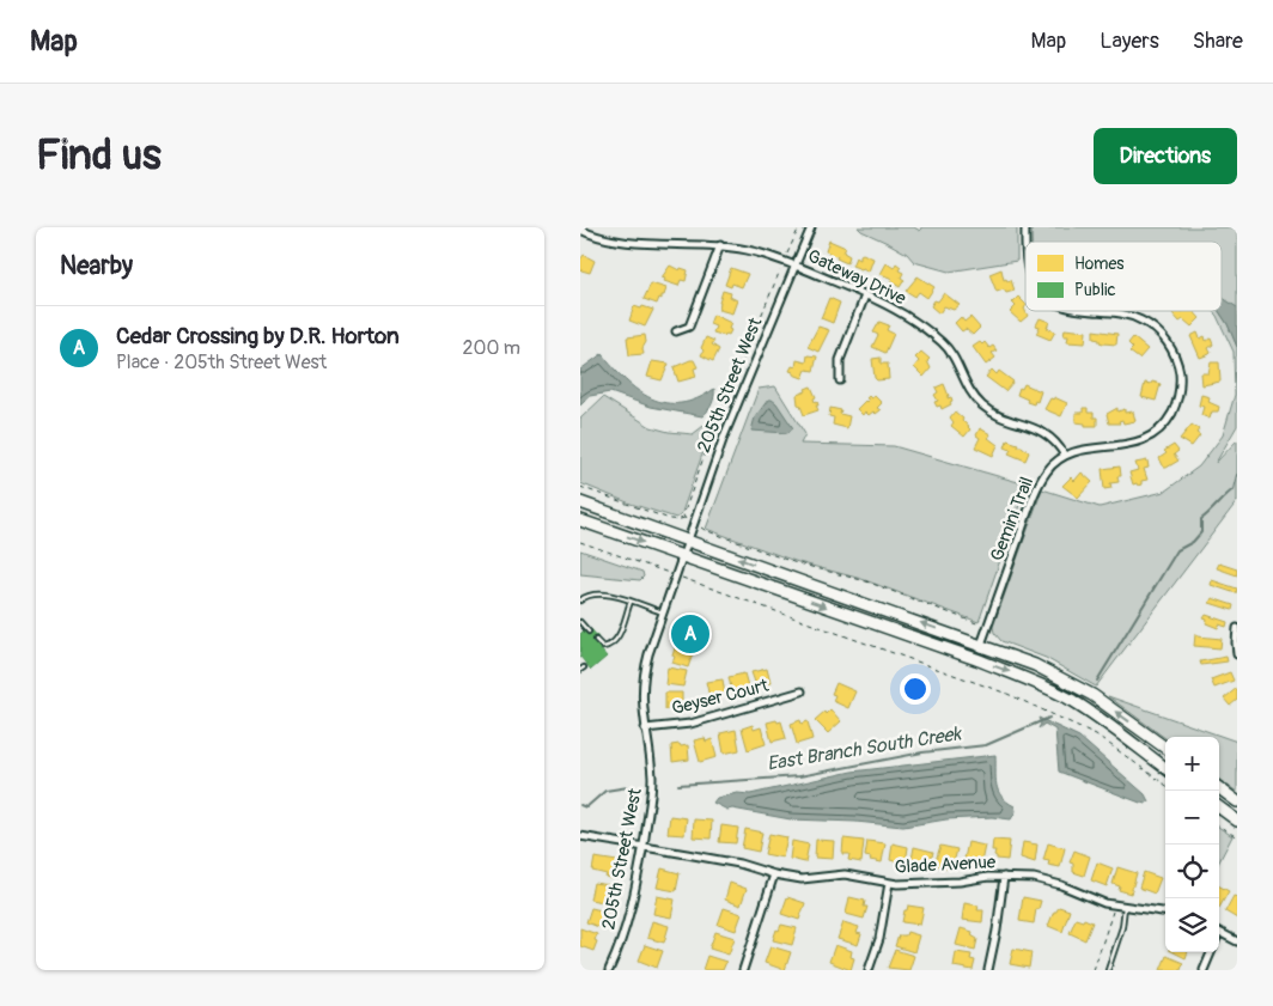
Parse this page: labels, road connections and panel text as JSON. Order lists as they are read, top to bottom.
{
  "streets": {
    "street": [
      "Gateway Drive",
      "205th Street West",
      "Gemini Trail",
      "Geyser Court",
      "Glade Avenue"
    ]
  },
  "crossings": [
    ["Gateway Drive", "205th Street West"],
    ["Gateway Drive", "Gemini Trail"],
    ["205th Street West", "Geyser Court"],
    ["205th Street West", "Glade Avenue"]
  ],
  "water": ["East Branch South Creek"],
  "legend": ["Homes", "Public"],
  "page": {
    "header": "Map",
    "nav": ["Map", "Layers", "Share"],
    "buttons": "Directions",
    "title": "Find us",
    "heading": "Nearby",
    "list": [
      {
        "mark": "A",
        "name": "Cedar Crossing by D.R. Horton",
        "note": "Place · 205th Street West",
        "value": "200 m"
      }
    ],
    "pins": "A",
    "map_buttons": ["+", "−"]
  }
}
